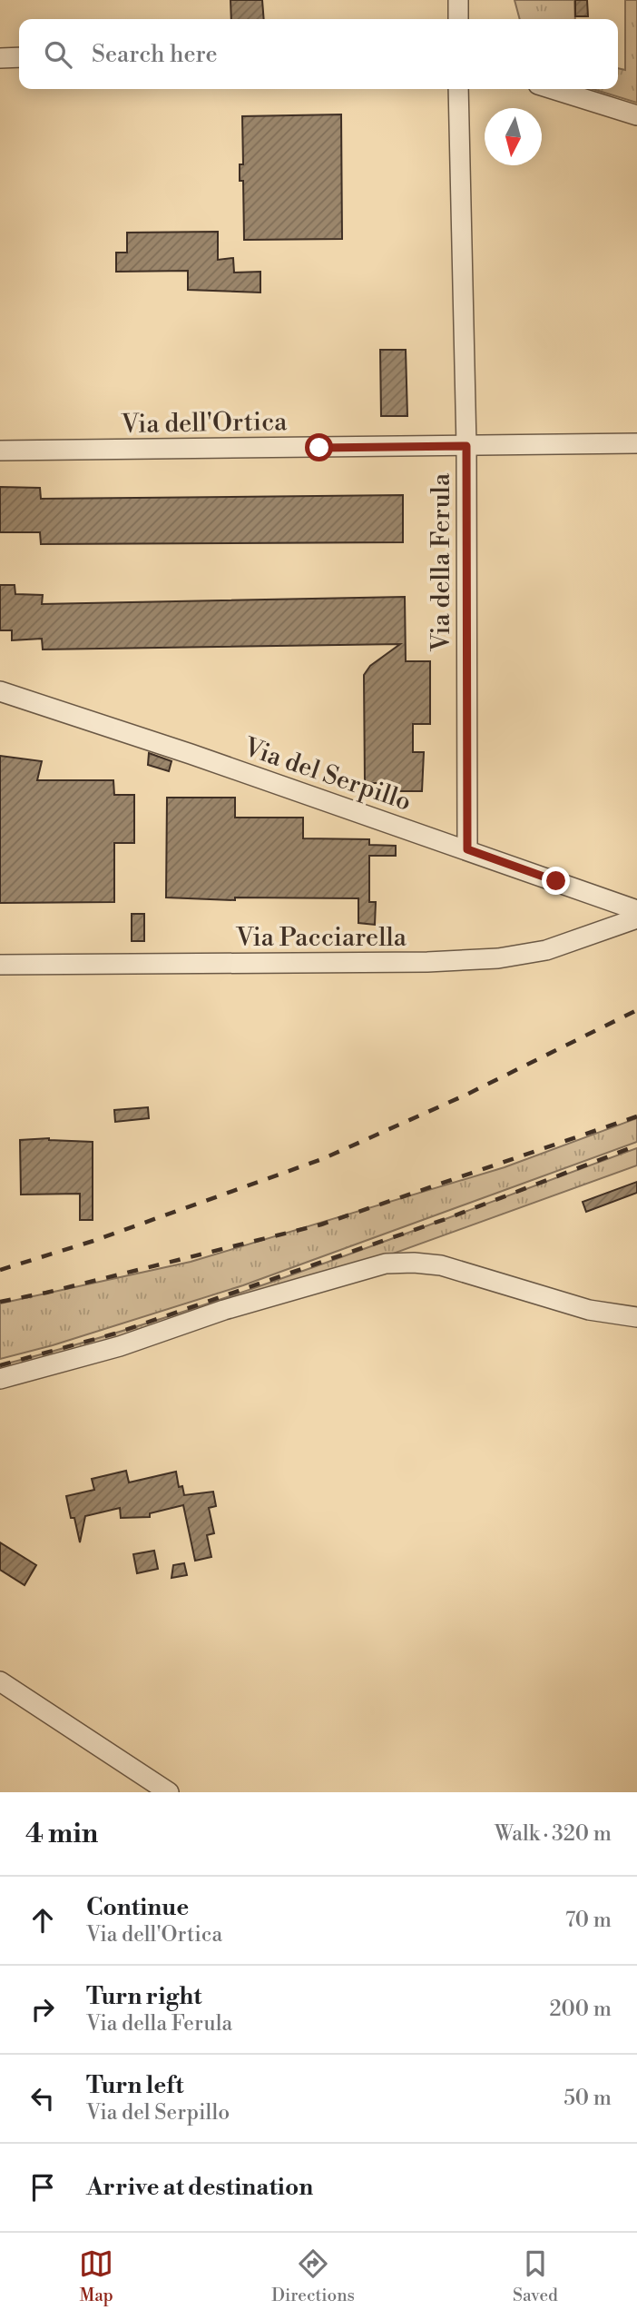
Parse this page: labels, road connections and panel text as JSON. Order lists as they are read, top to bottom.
{
  "streets": {
    "street": [
      "Via dell'Ortica",
      "Via della Ferula",
      "Via del Serpillo",
      "Via Pacciarella"
    ]
  },
  "crossings": [
    ["Via dell'Ortica", "Via della Ferula"],
    ["Via della Ferula", "Via del Serpillo"]
  ],
  "north": "bottom",
  "page": {
    "search": "Search here",
    "heading": ["4 min", "Walk · 320 m"],
    "list": [
      ["Continue", "Via dell'Ortica", "70 m"],
      ["Turn right", "Via della Ferula", "200 m"],
      ["Turn left", "Via del Serpillo", "50 m"],
      "Arrive at destination"
    ],
    "nav": ["Map", "Directions", "Saved"]
  }
}
